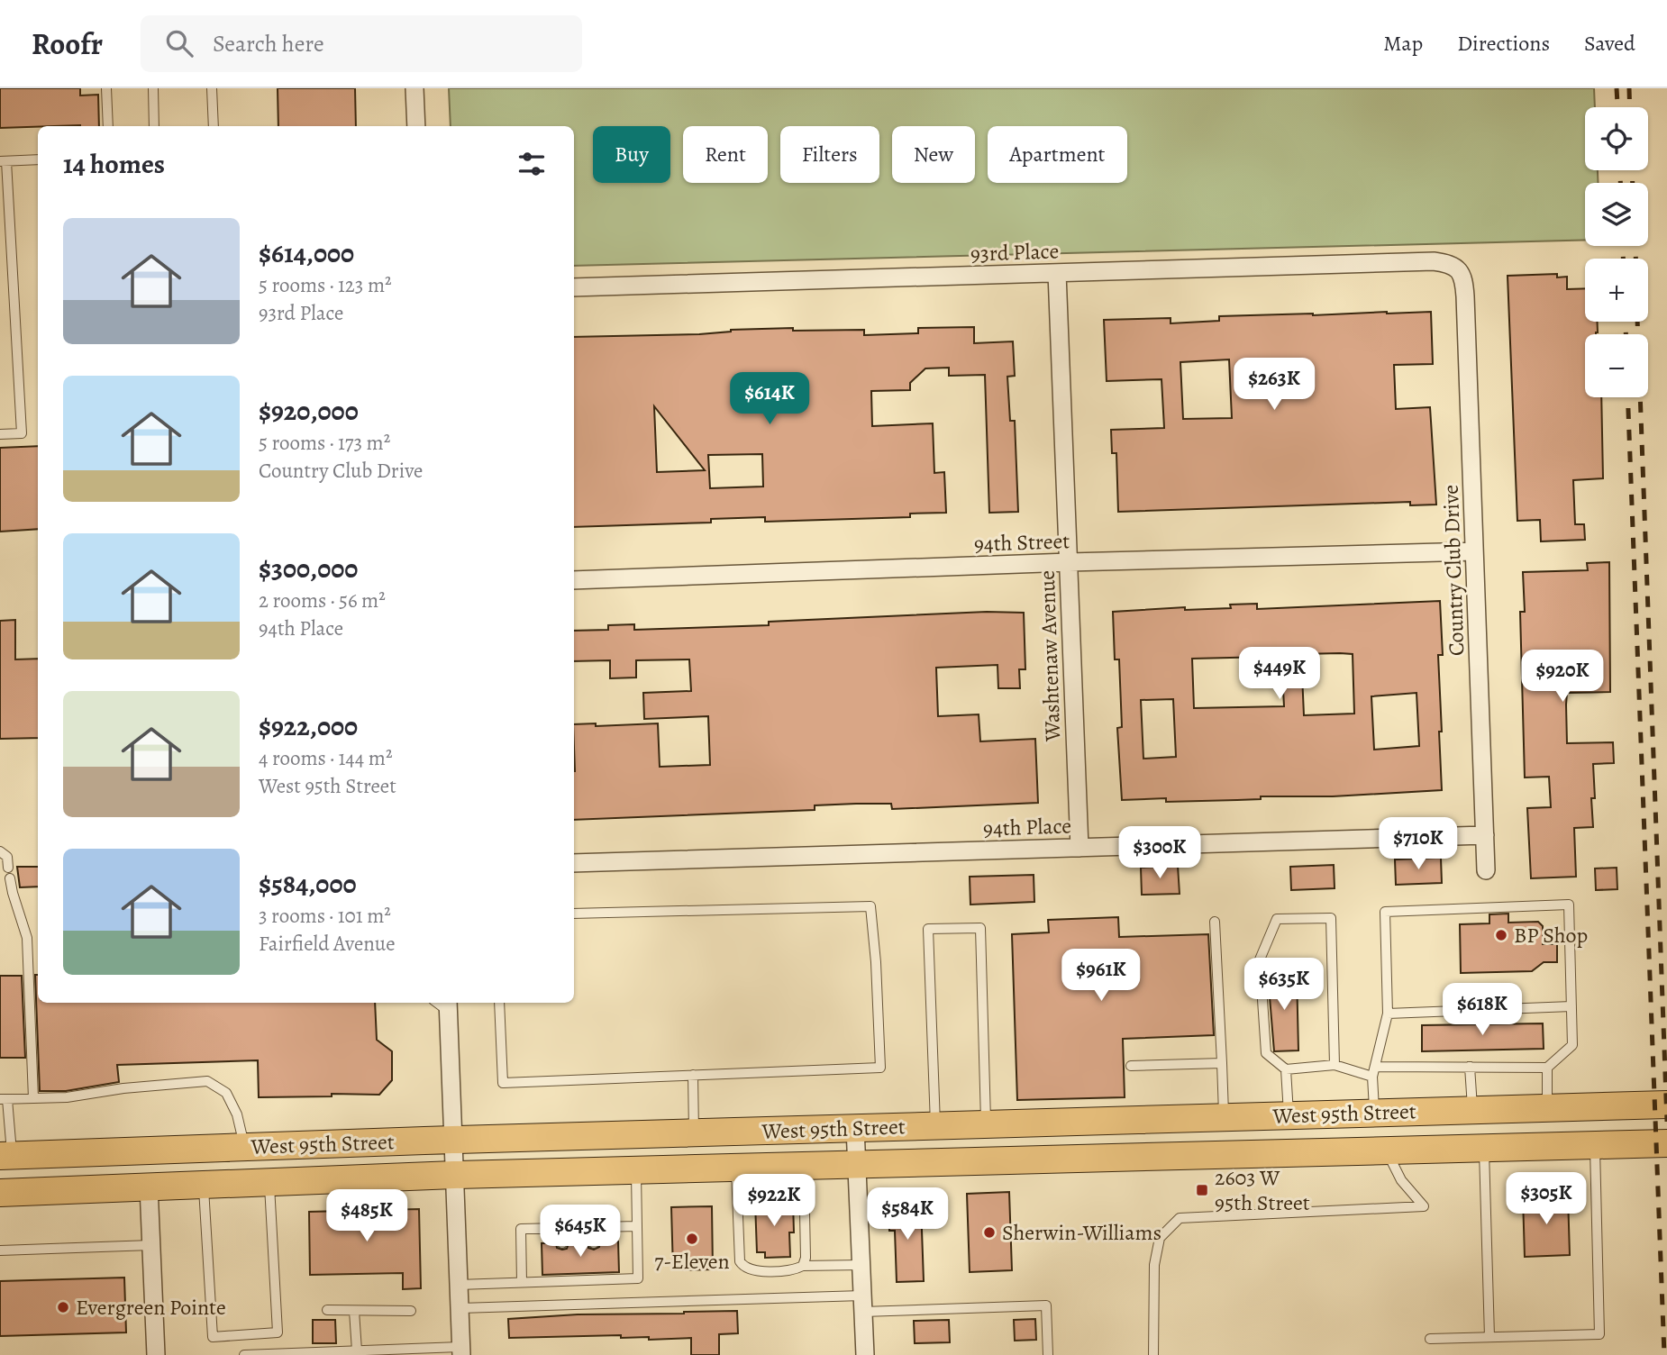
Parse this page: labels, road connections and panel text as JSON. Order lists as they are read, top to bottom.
{
  "streets": {
    "main road": ["West 95th Street"],
    "street": [
      "93rd Place",
      "94th Street",
      "Country Club Drive",
      "Washtenaw Avenue",
      "94th Place"
    ]
  },
  "crossings": [
    ["93rd Place", "Country Club Drive"],
    ["93rd Place", "Washtenaw Avenue"],
    ["94th Street", "Country Club Drive"],
    ["94th Street", "Washtenaw Avenue"],
    ["Country Club Drive", "94th Place"],
    ["Washtenaw Avenue", "94th Place"]
  ],
  "places": {
    "other": [
      "BP Shop",
      "Sherwin-Williams",
      "7-Eleven",
      "Evergreen Pointe"
    ],
    "transit": ["2603 W 95th Street"]
  },
  "page": {
    "header": "Roofr",
    "search": "Search here",
    "nav": ["Map", "Directions", "Saved"],
    "map_buttons": ["+", "−"],
    "chip": [
      "Buy",
      "Rent",
      "Filters",
      "New",
      "Apartment"
    ],
    "heading": "14 homes",
    "list": [
      {
        "name": "$614,000",
        "note": "5 rooms · 123 m² · 93rd Place"
      },
      {
        "name": "$920,000",
        "note": "5 rooms · 173 m² · Country Club Drive"
      },
      {
        "name": "$300,000",
        "note": "2 rooms · 56 m² · 94th Place"
      },
      {
        "name": "$922,000",
        "note": "4 rooms · 144 m² · West 95th Street"
      },
      {
        "name": "$584,000",
        "note": "3 rooms · 101 m² · Fairfield Avenue"
      }
    ],
    "price": [
      "$263K",
      "$614K",
      "$449K",
      "$920K",
      "$710K",
      "$300K",
      "$961K",
      "$635K",
      "$618K",
      "$305K",
      "$922K",
      "$584K",
      "$485K",
      "$645K"
    ]
  }
}
